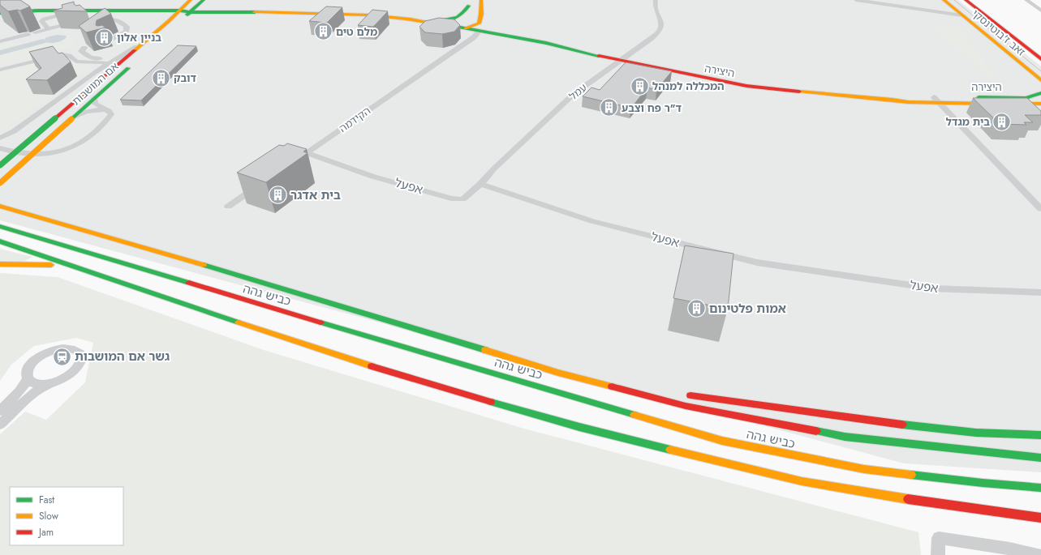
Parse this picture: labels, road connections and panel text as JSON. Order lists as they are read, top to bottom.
{
  "streets": {
    "main road": [
      "זאב ז'בוטינסקי",
      "היצירה",
      "אם המושבות",
      "כביש גהה"
    ],
    "street": ["עמל", "הקידמה", "אפעל"]
  },
  "crossings": [
    ["היצירה", "עמל"],
    ["היצירה", "הקידמה"],
    ["עמל", "אפעל"],
    ["הקידמה", "אפעל"]
  ],
  "places": {
    "building": [
      "מלם טים",
      "בניין אלון",
      "דובק",
      "המכללה למנהל",
      "ד\"ר פח וצבע",
      "בית מגדל",
      "בית אדגר",
      "אמות פלטינום"
    ],
    "station": ["גשר אם המושבות"]
  },
  "legend": ["Fast", "Slow", "Jam"]
}
